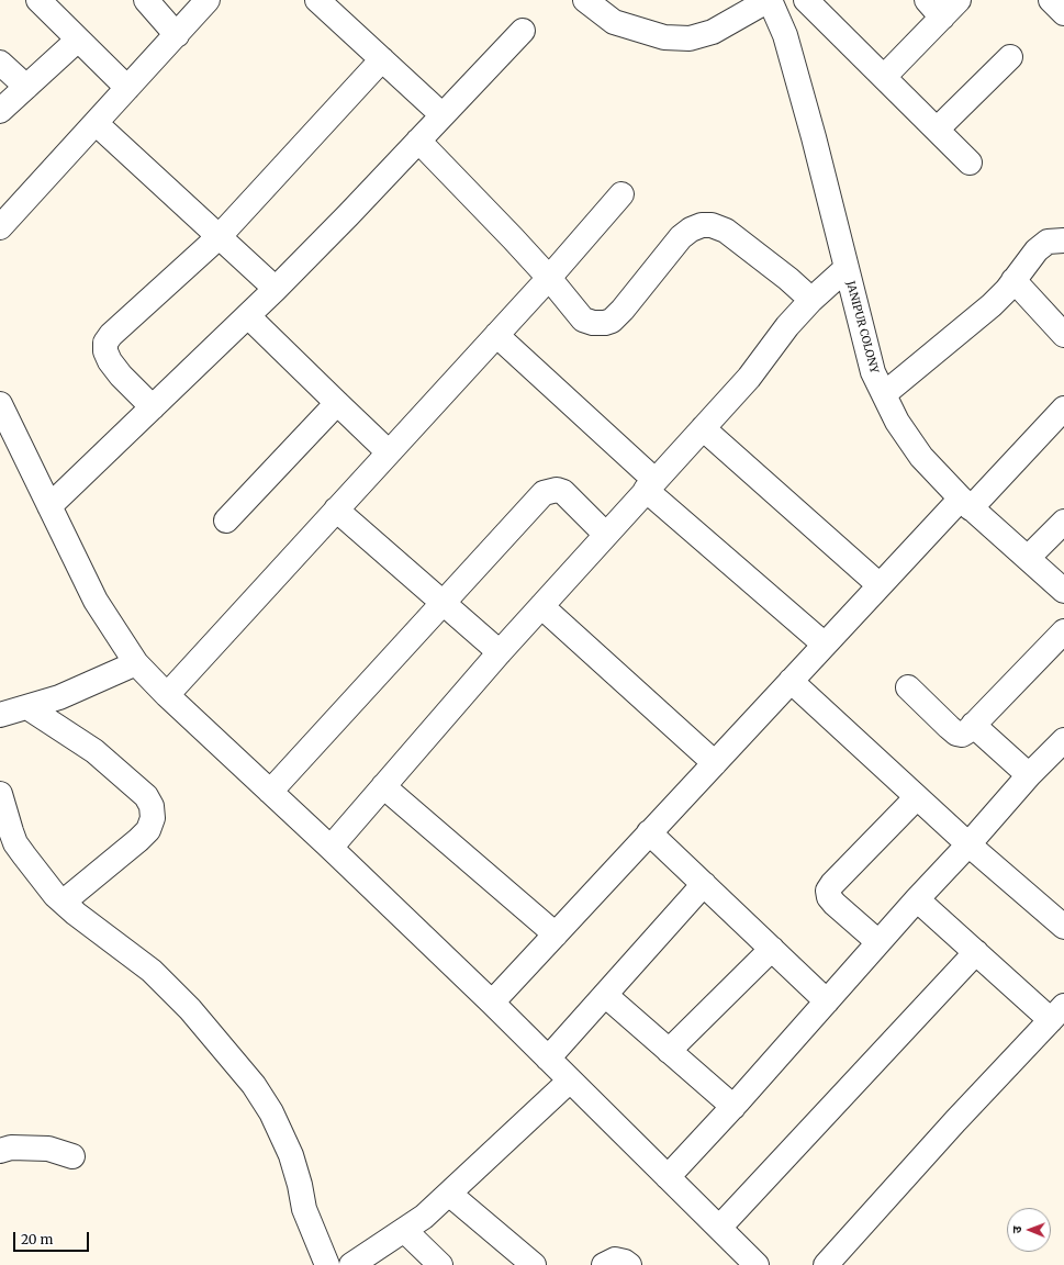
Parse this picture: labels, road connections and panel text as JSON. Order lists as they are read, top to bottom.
{
  "streets": {
    "street": ["JANIPUR COLONY"]
  },
  "scale_bar": "20 m",
  "north": "left"
}
